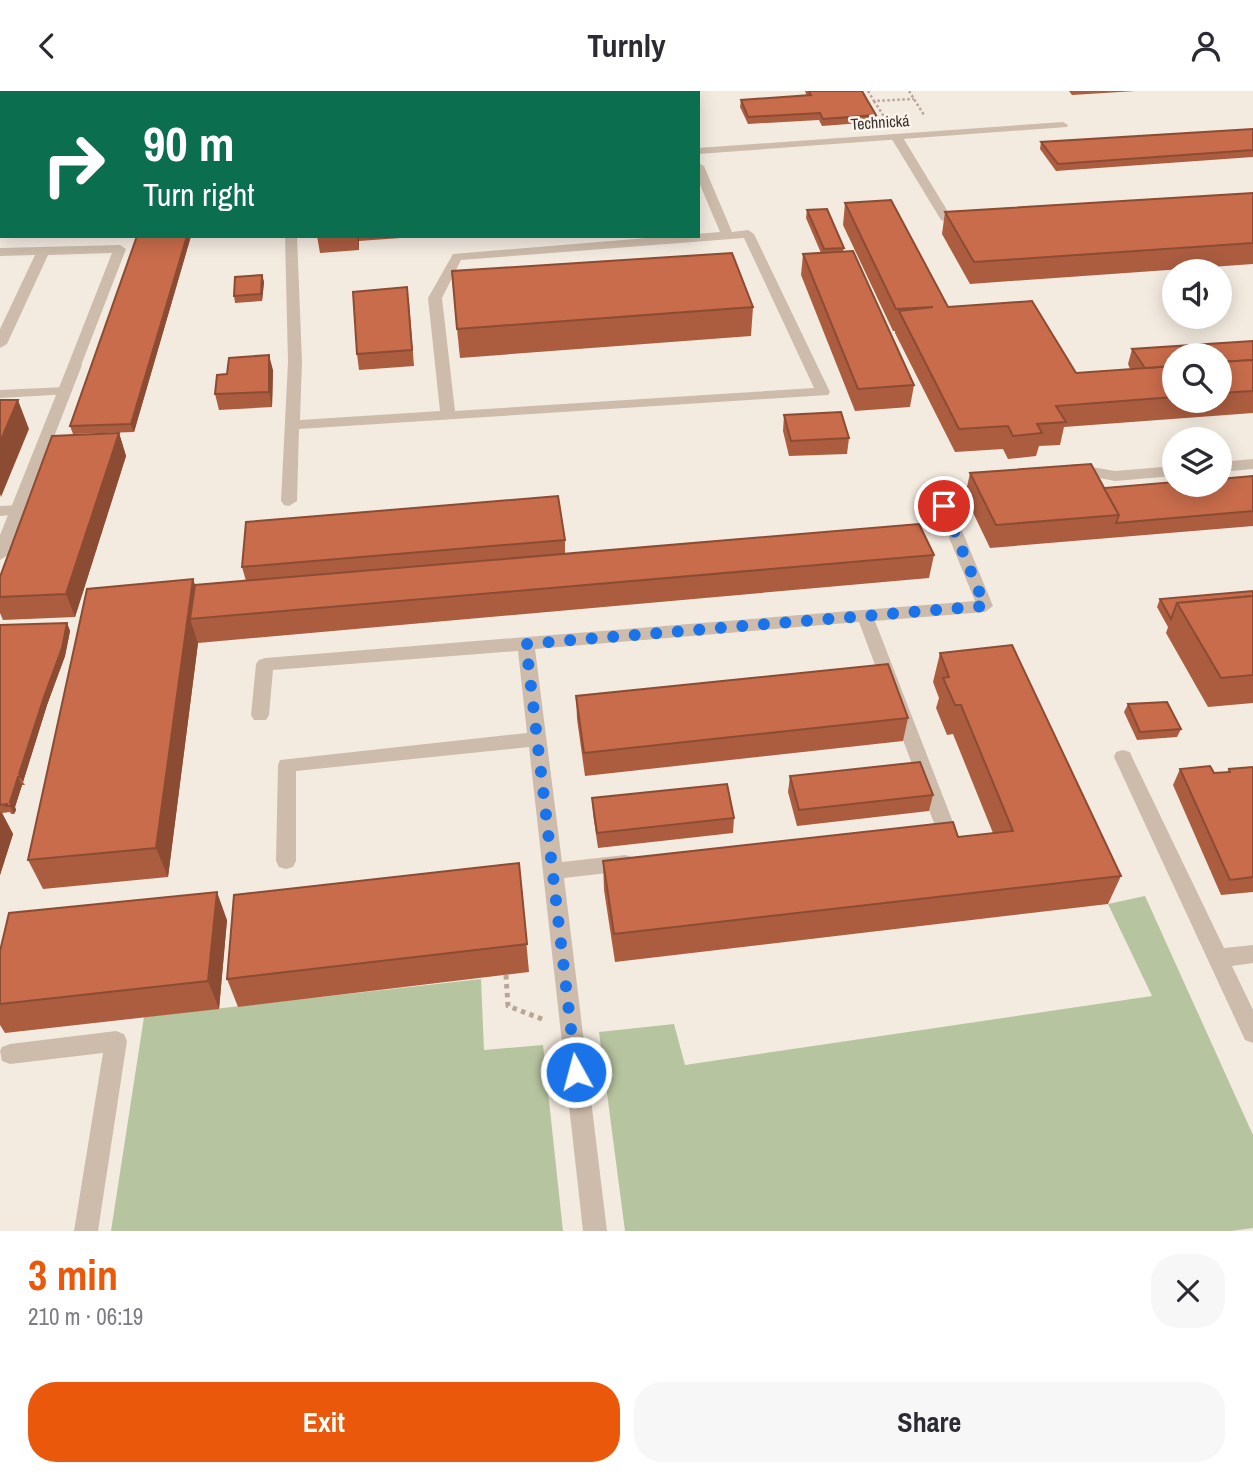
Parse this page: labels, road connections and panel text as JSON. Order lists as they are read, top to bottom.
{
  "streets": {
    "street": ["Technická"]
  },
  "page": {
    "header": "Turnly",
    "turn": ["90 m", "Turn right"],
    "heading": ["3 min", "210 m · 06:19"],
    "buttons": ["Exit", "Share"]
  }
}
